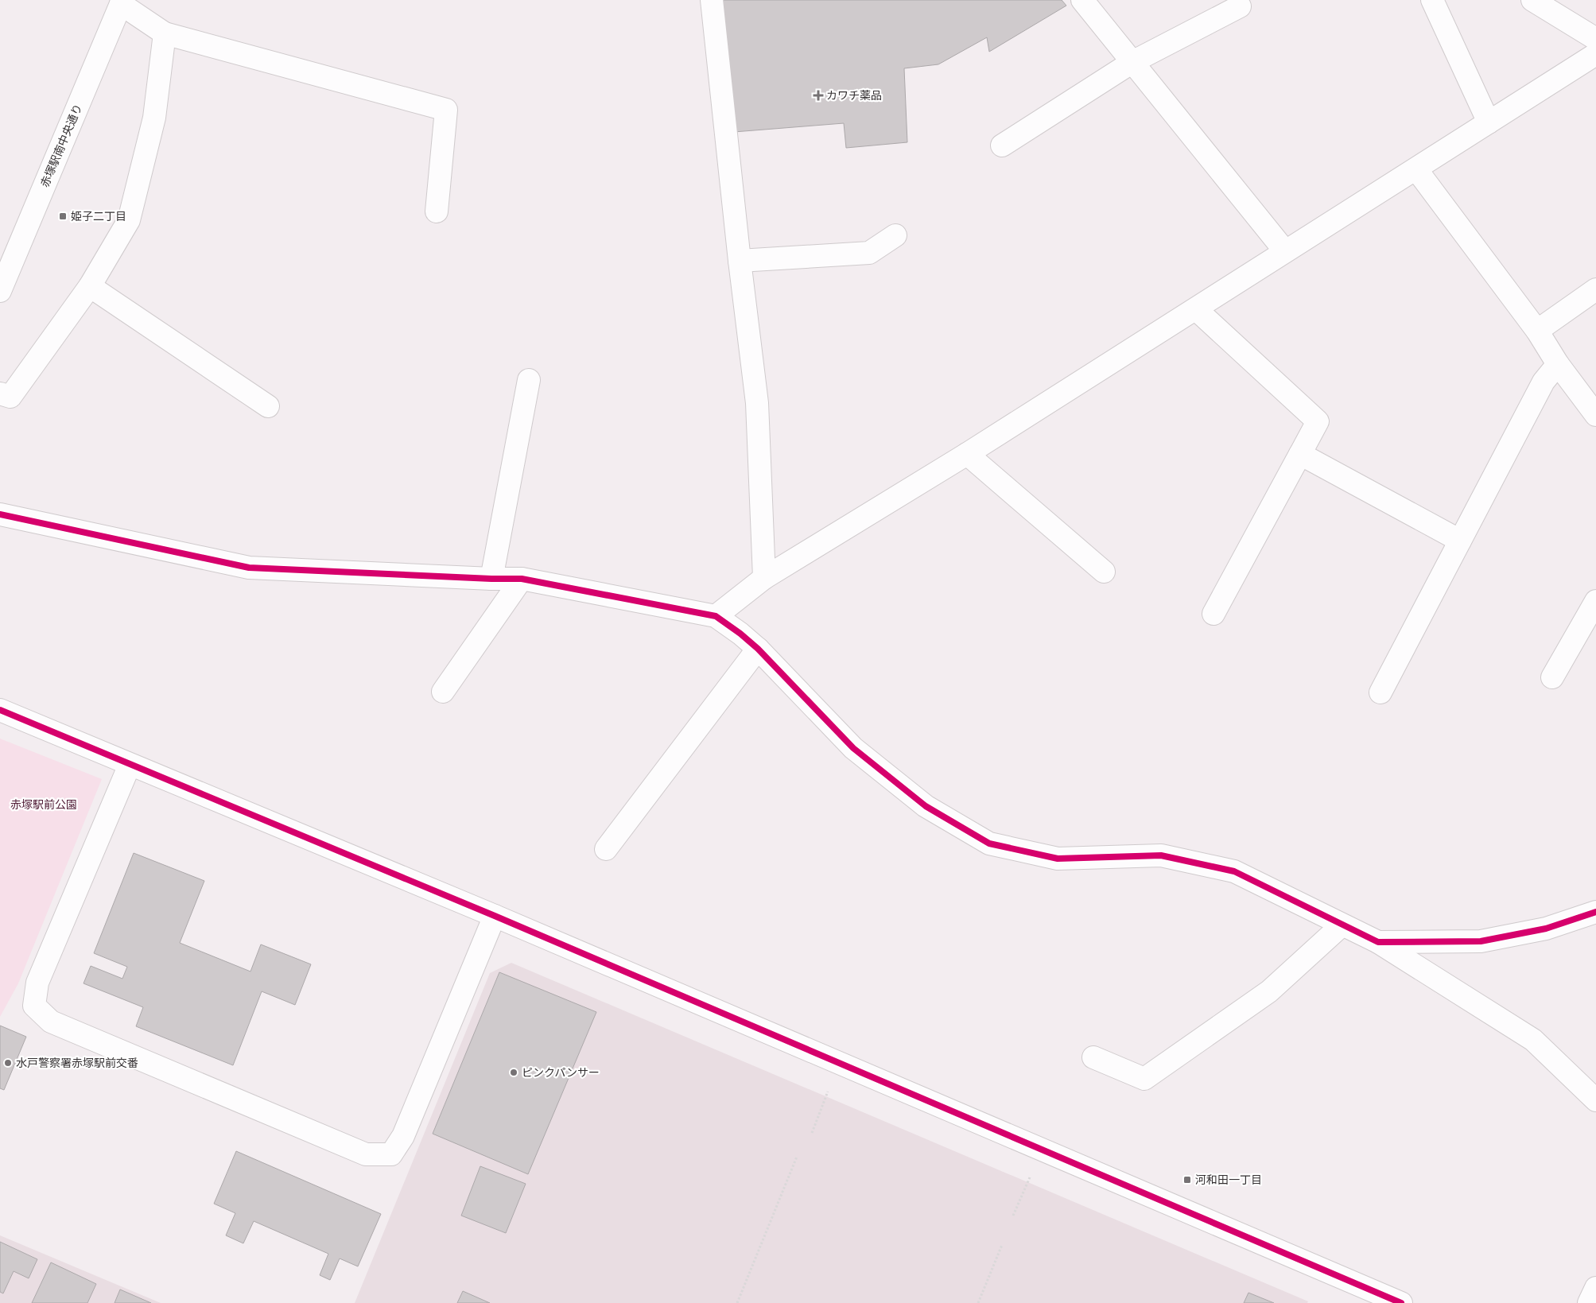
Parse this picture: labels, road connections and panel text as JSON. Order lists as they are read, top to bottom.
{
  "streets": {
    "street": ["赤塚駅南中央通り"]
  },
  "parks": ["赤塚駅前公園"],
  "places": {
    "health": ["カワチ薬品"],
    "transit": ["姫子二丁目", "河和田一丁目"],
    "other": ["水戸警察署赤塚駅前交番", "ピンクパンサー"]
  }
}
